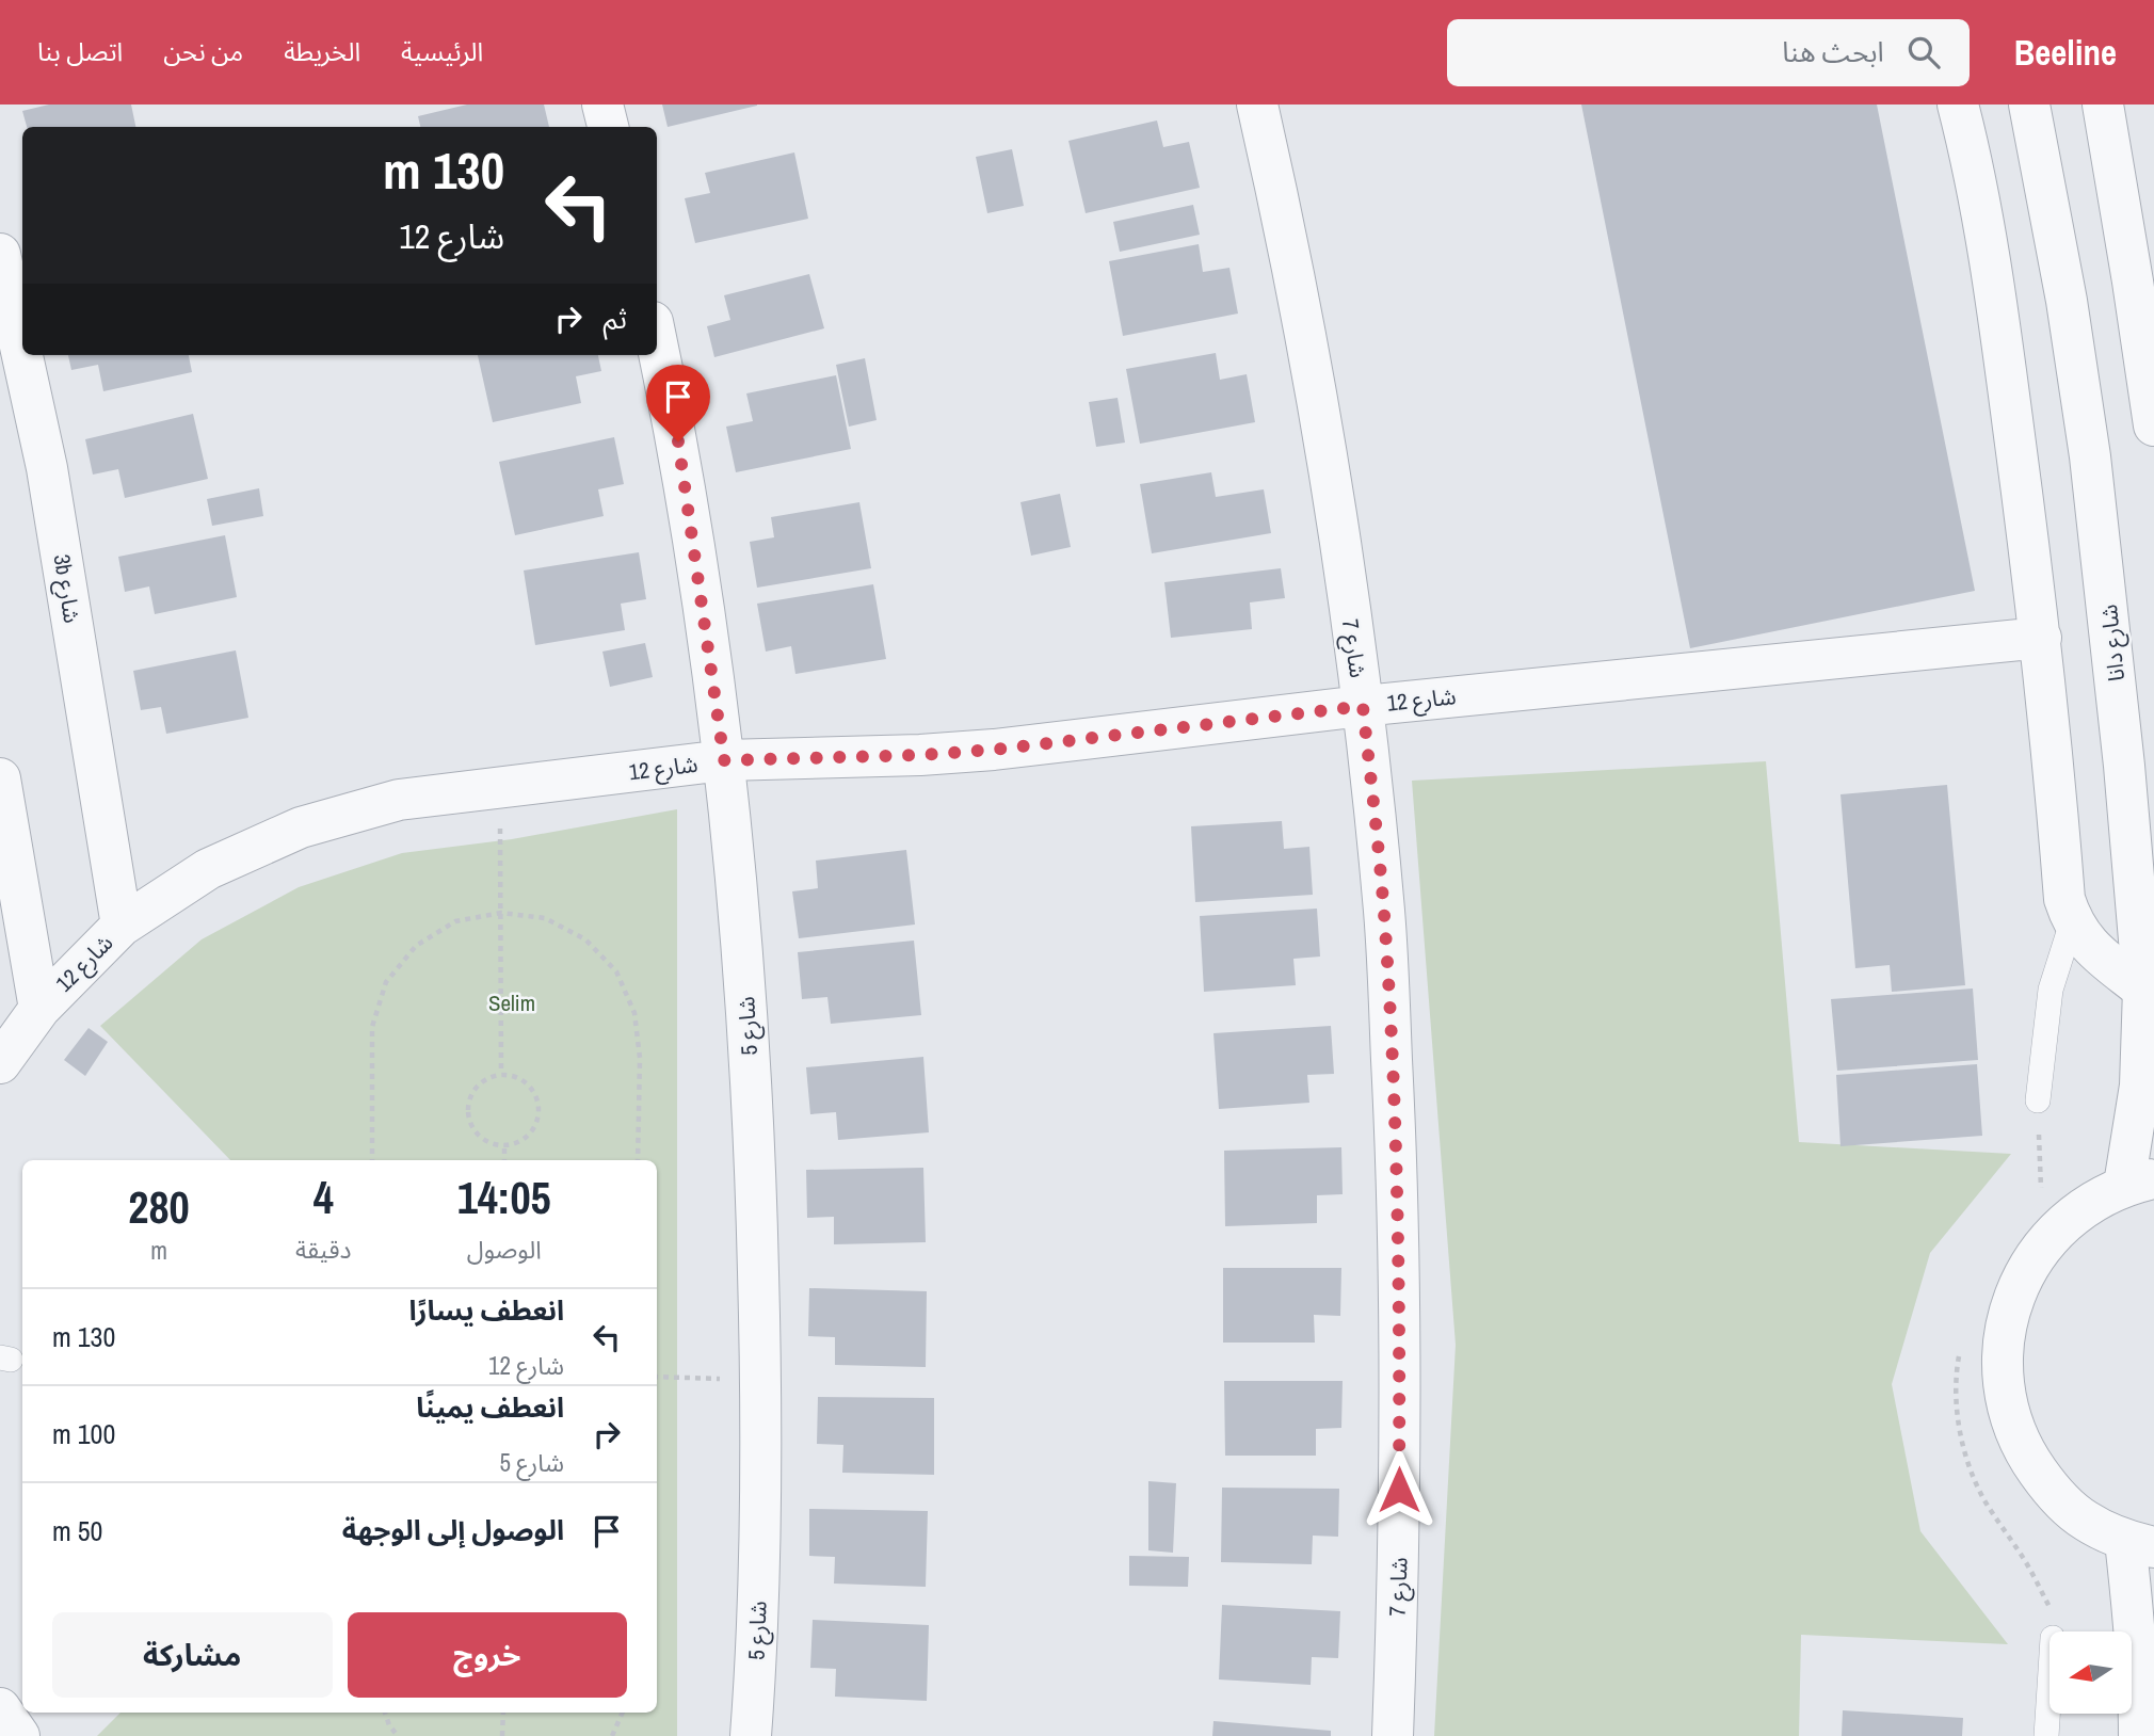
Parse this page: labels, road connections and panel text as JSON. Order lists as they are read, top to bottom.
{
  "streets": {
    "street": [
      "3b شارع",
      "شارع دانا",
      "شارع 7",
      "شارع 12",
      "شارع 5"
    ]
  },
  "crossings": [
    ["3b شارع", "شارع 12"],
    ["شارع 7", "شارع 12"],
    ["شارع 12", "شارع 5"]
  ],
  "parks": ["Selim"],
  "north": "left",
  "page": {
    "header": "Beeline",
    "search": "ابحث هنا",
    "nav": [
      "الرئيسية",
      "الخريطة",
      "من نحن",
      "اتصل بنا"
    ],
    "turn": ["130 m", "شارع 12"],
    "then": "ثم",
    "eta": [
      "14:05",
      "الوصول",
      "4",
      "دقيقة",
      "280",
      "m"
    ],
    "list": [
      {
        "name": "انعطف يسارًا",
        "note": "شارع 12",
        "value": "130 m"
      },
      {
        "name": "انعطف يمينًا",
        "note": "شارع 5",
        "value": "100 m"
      },
      {
        "name": "الوصول إلى الوجهة",
        "value": "50 m"
      }
    ],
    "buttons": ["خروج", "مشاركة"]
  }
}
